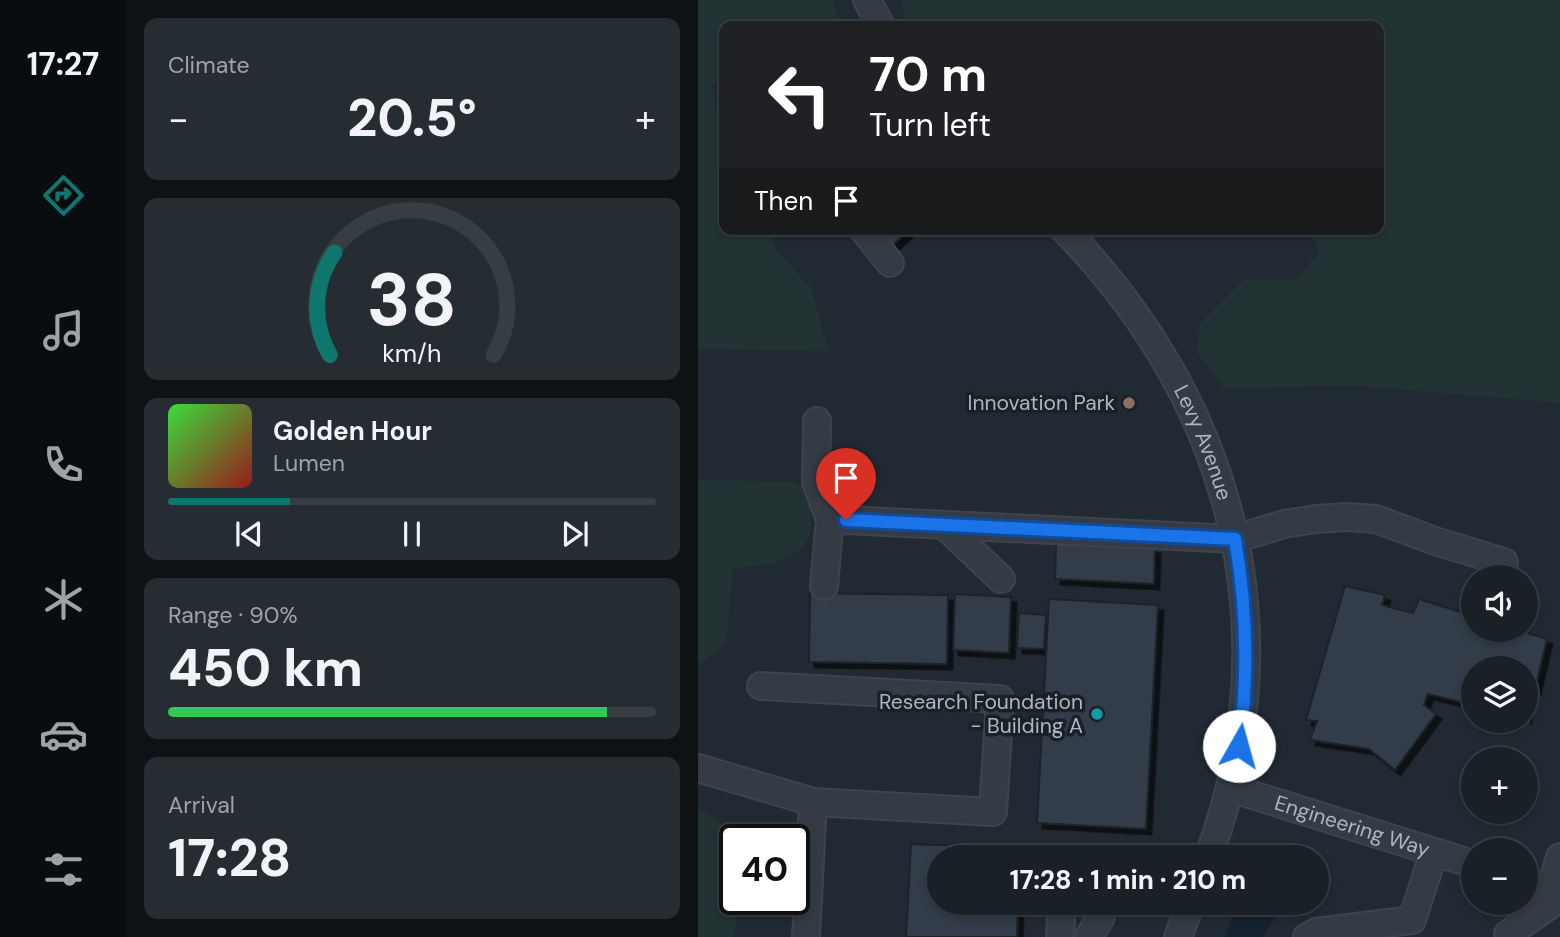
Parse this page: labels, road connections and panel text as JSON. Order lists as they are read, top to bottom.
{
  "streets": {
    "street": ["Levy Avenue", "Engineering Way"]
  },
  "crossings": [
    ["Levy Avenue", "Engineering Way"]
  ],
  "places": ["Innovation Park", "Research Foundation - Building A"],
  "page": {
    "tabs": "17:27",
    "tile": [
      "Climate",
      ["Range · 90%", "450 km"],
      ["Arrival", "17:28"]
    ],
    "turn": ["70 m", "Turn left"],
    "heat": ["−", "20.5°", "+"],
    "then": "Then",
    "song": ["Golden Hour", "Lumen"],
    "map_buttons": ["+", "−"],
    "limit": "40",
    "trip": "17:28 · 1 min · 210 m",
    "gauge": ["38", "km/h"]
  }
}
